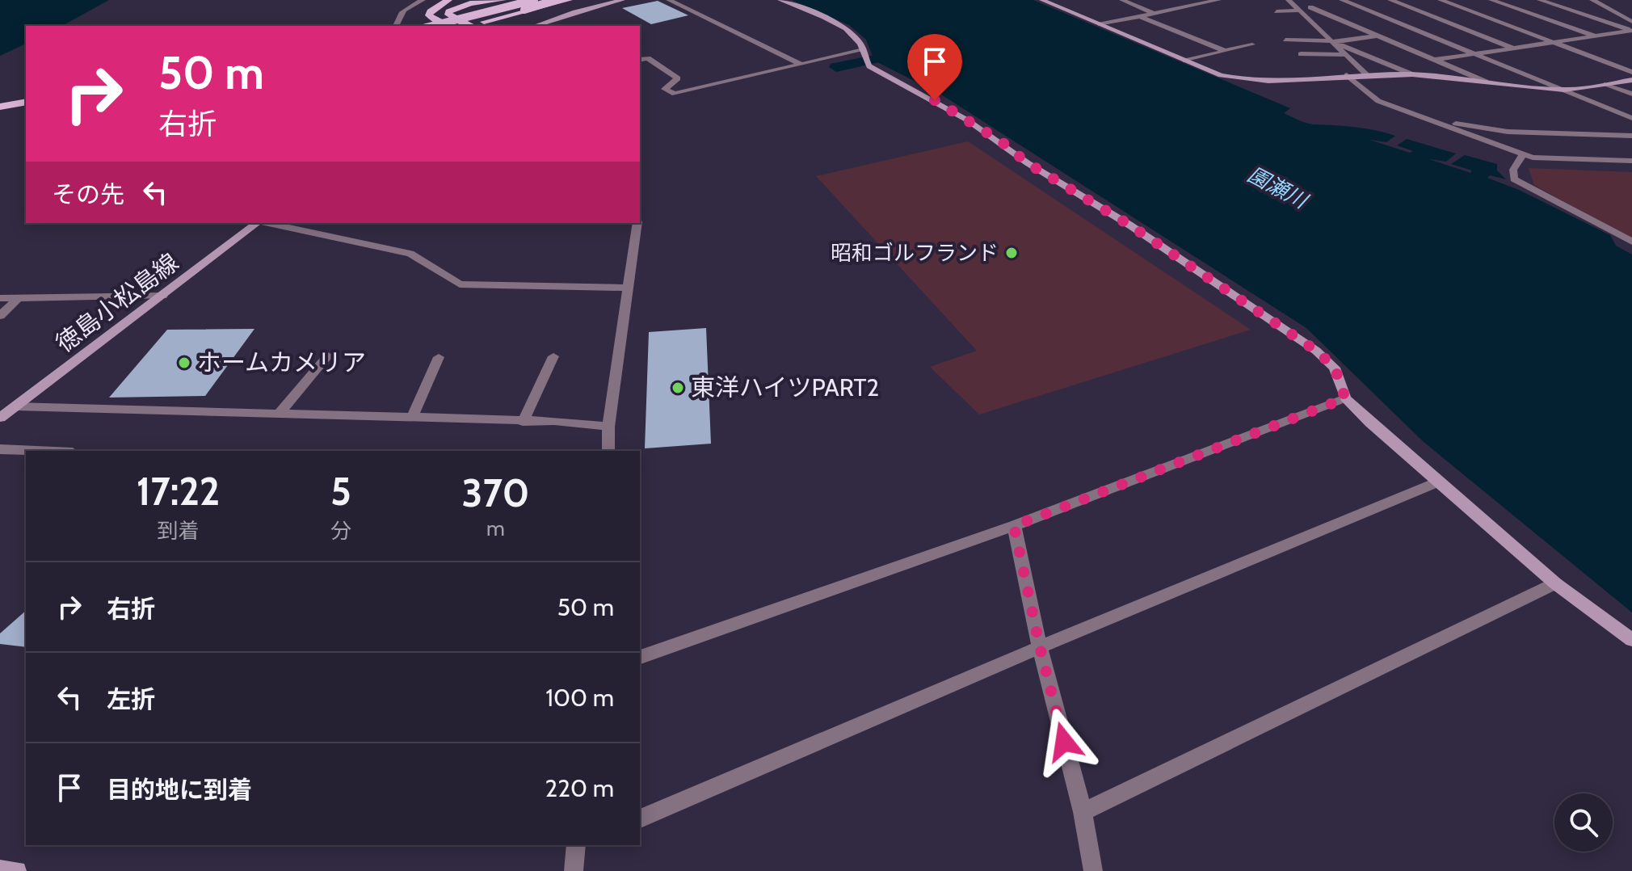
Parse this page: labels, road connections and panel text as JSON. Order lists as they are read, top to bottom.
{
  "streets": {
    "street": ["徳島小松島線"]
  },
  "water": ["園瀬川"],
  "places": ["昭和ゴルフランド", "ホームカメリア", "東洋ハイツPART2"],
  "page": {
    "turn": ["50 m", "右折"],
    "then": "その先",
    "eta": [
      "17:22",
      "到着",
      "5",
      "分",
      "370",
      "m"
    ],
    "list": [
      {
        "name": "右折",
        "value": "50 m"
      },
      {
        "name": "左折",
        "value": "100 m"
      },
      {
        "name": "目的地に到着",
        "value": "220 m"
      }
    ]
  }
}
